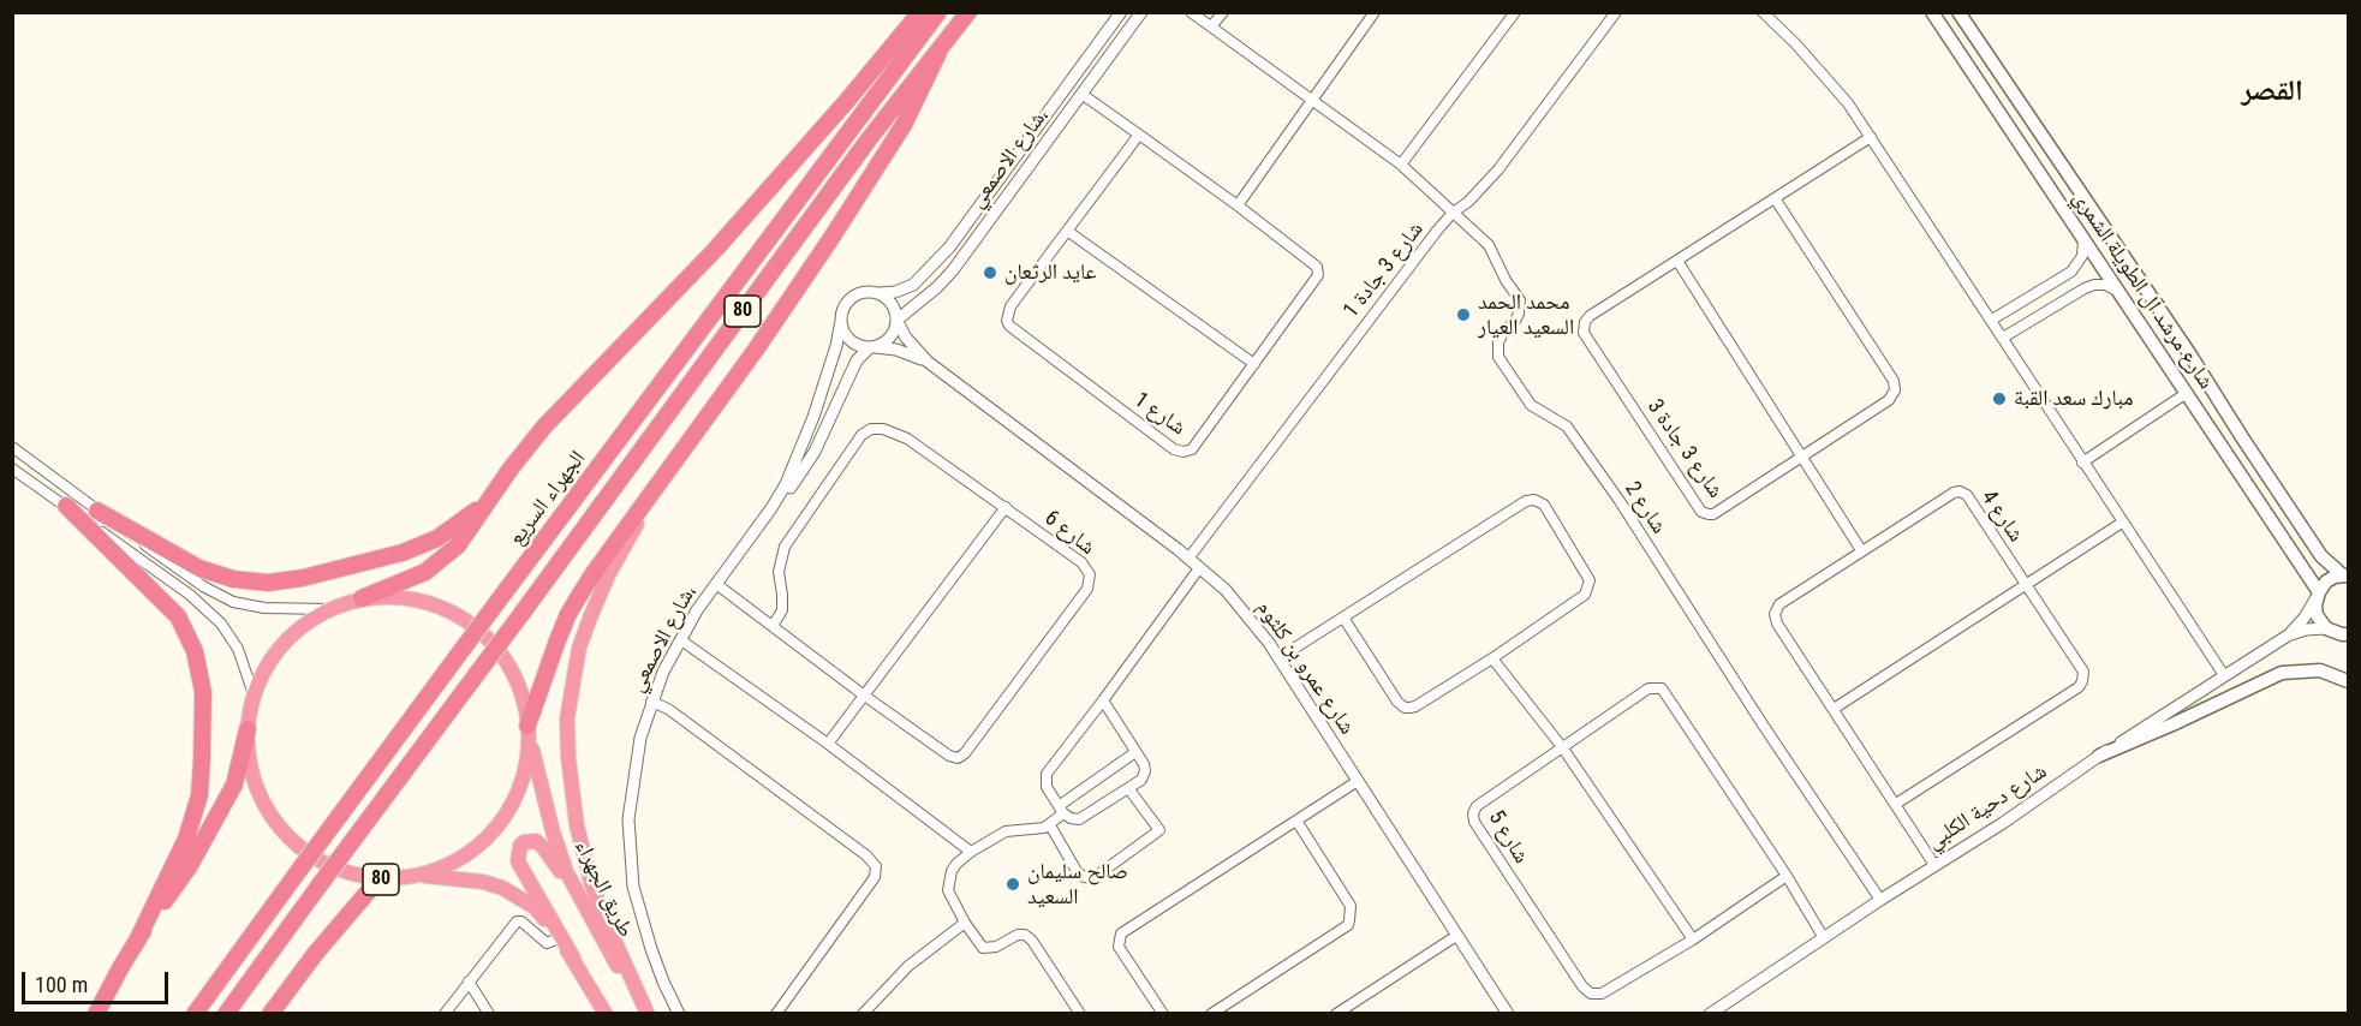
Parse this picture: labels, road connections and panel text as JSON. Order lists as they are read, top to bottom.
{
  "streets": {
    "highway": ["80", "الجهراء السريع", "طريق الجهراء"],
    "main road": ["شارع مرشد آل الطويلة الشمري"],
    "street": [
      "شارع الاصمعي،",
      "شارع 3 جادة 1",
      "شارع 1",
      "شارع 3 جادة 3",
      "شارع 2",
      "شارع 4",
      "شارع 6",
      "شارع عمرو بن كلثوم",
      "شارع دحية الكلبي",
      "شارع 5"
    ]
  },
  "crossings": [
    ["شارع الاصمعي،", "شارع 1"],
    ["شارع الاصمعي،", "شارع 6"],
    ["شارع الاصمعي،", "شارع عمرو بن كلثوم"],
    ["شارع 3 جادة 1", "شارع 2"],
    ["شارع 3 جادة 1", "شارع عمرو بن كلثوم"],
    ["شارع مرشد آل الطويلة الشمري", "شارع دحية الكلبي"],
    ["80", "طريق الجهراء"],
    ["شارع 2", "شارع دحية الكلبي"],
    ["شارع 4", "شارع دحية الكلبي"],
    ["شارع دحية الكلبي", "شارع 5"]
  ],
  "districts": ["القصر"],
  "places": [
    "عايد الرثعان",
    "محمد الحمد السعيد العيار",
    "مبارك سعد القبة",
    "صالح سليمان السعيد"
  ],
  "scale_bar": "100 m"
}
